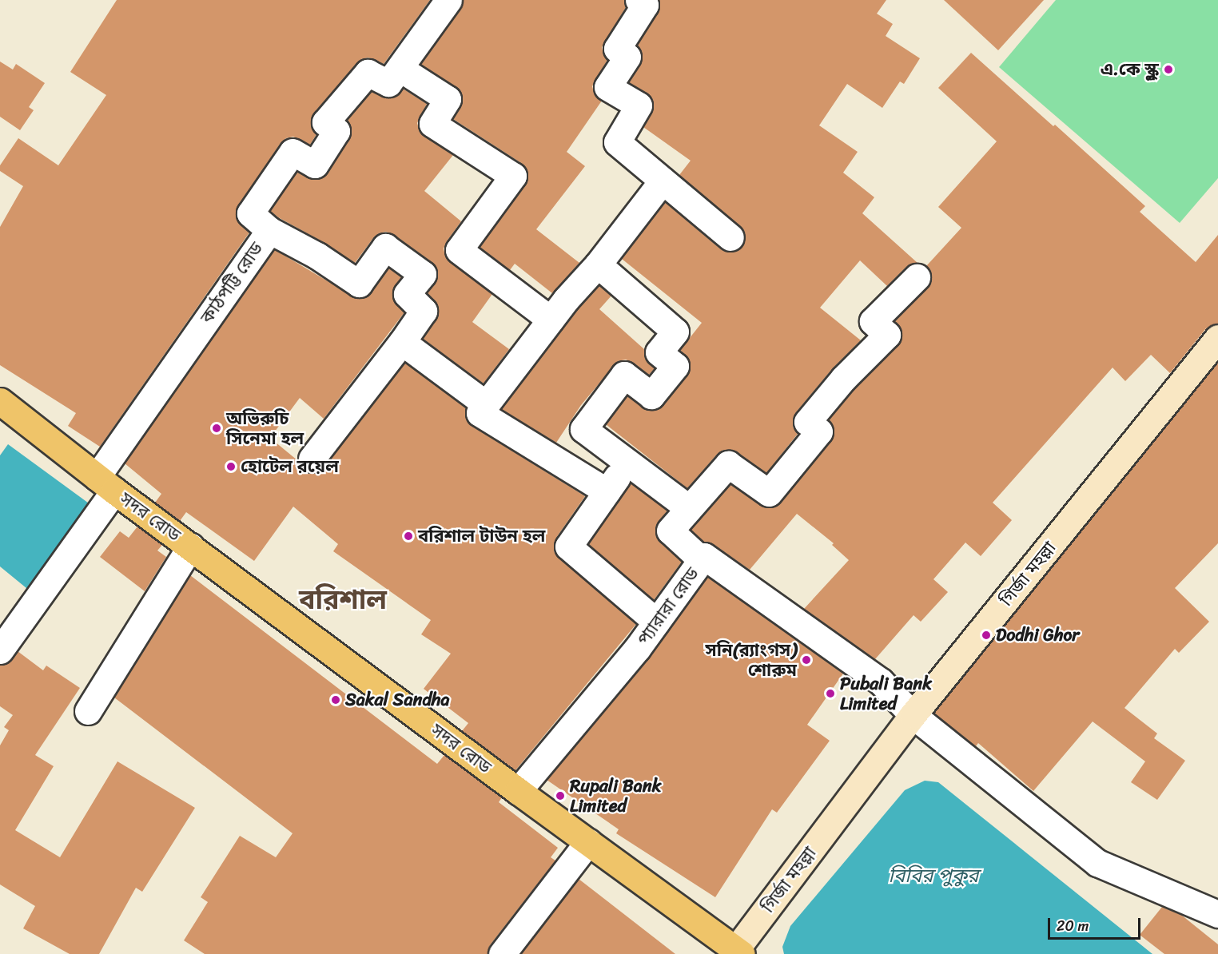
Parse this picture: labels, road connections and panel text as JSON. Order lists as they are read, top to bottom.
{
  "streets": {
    "main road": ["সদর রোড", "গির্জা মহল্লা"],
    "street": ["কাঠপট্টি রোড", "প্যারারা রোড"]
  },
  "crossings": [
    ["কাঠপট্টি রোড", "সদর রোড"],
    ["সদর রোড", "গির্জা মহল্লা"],
    ["সদর রোড", "প্যারারা রোড"],
    ["গির্জা মহল্লা", "প্যারারা রোড"]
  ],
  "districts": ["বরিশাল"],
  "water": ["বিবির পুকুর"],
  "places": [
    "এ.কে স্কুল",
    "অভিরুচি সিনেমা হল",
    "হোটেল রয়েল",
    "বরিশাল টাউন হল",
    "Dodhi Ghor",
    "সনি(র‌্যাংগস) শোরুম",
    "Pubali Bank Limited",
    "Sakal Sandha",
    "Rupali Bank Limited"
  ],
  "scale_bar": "20 m"
}
